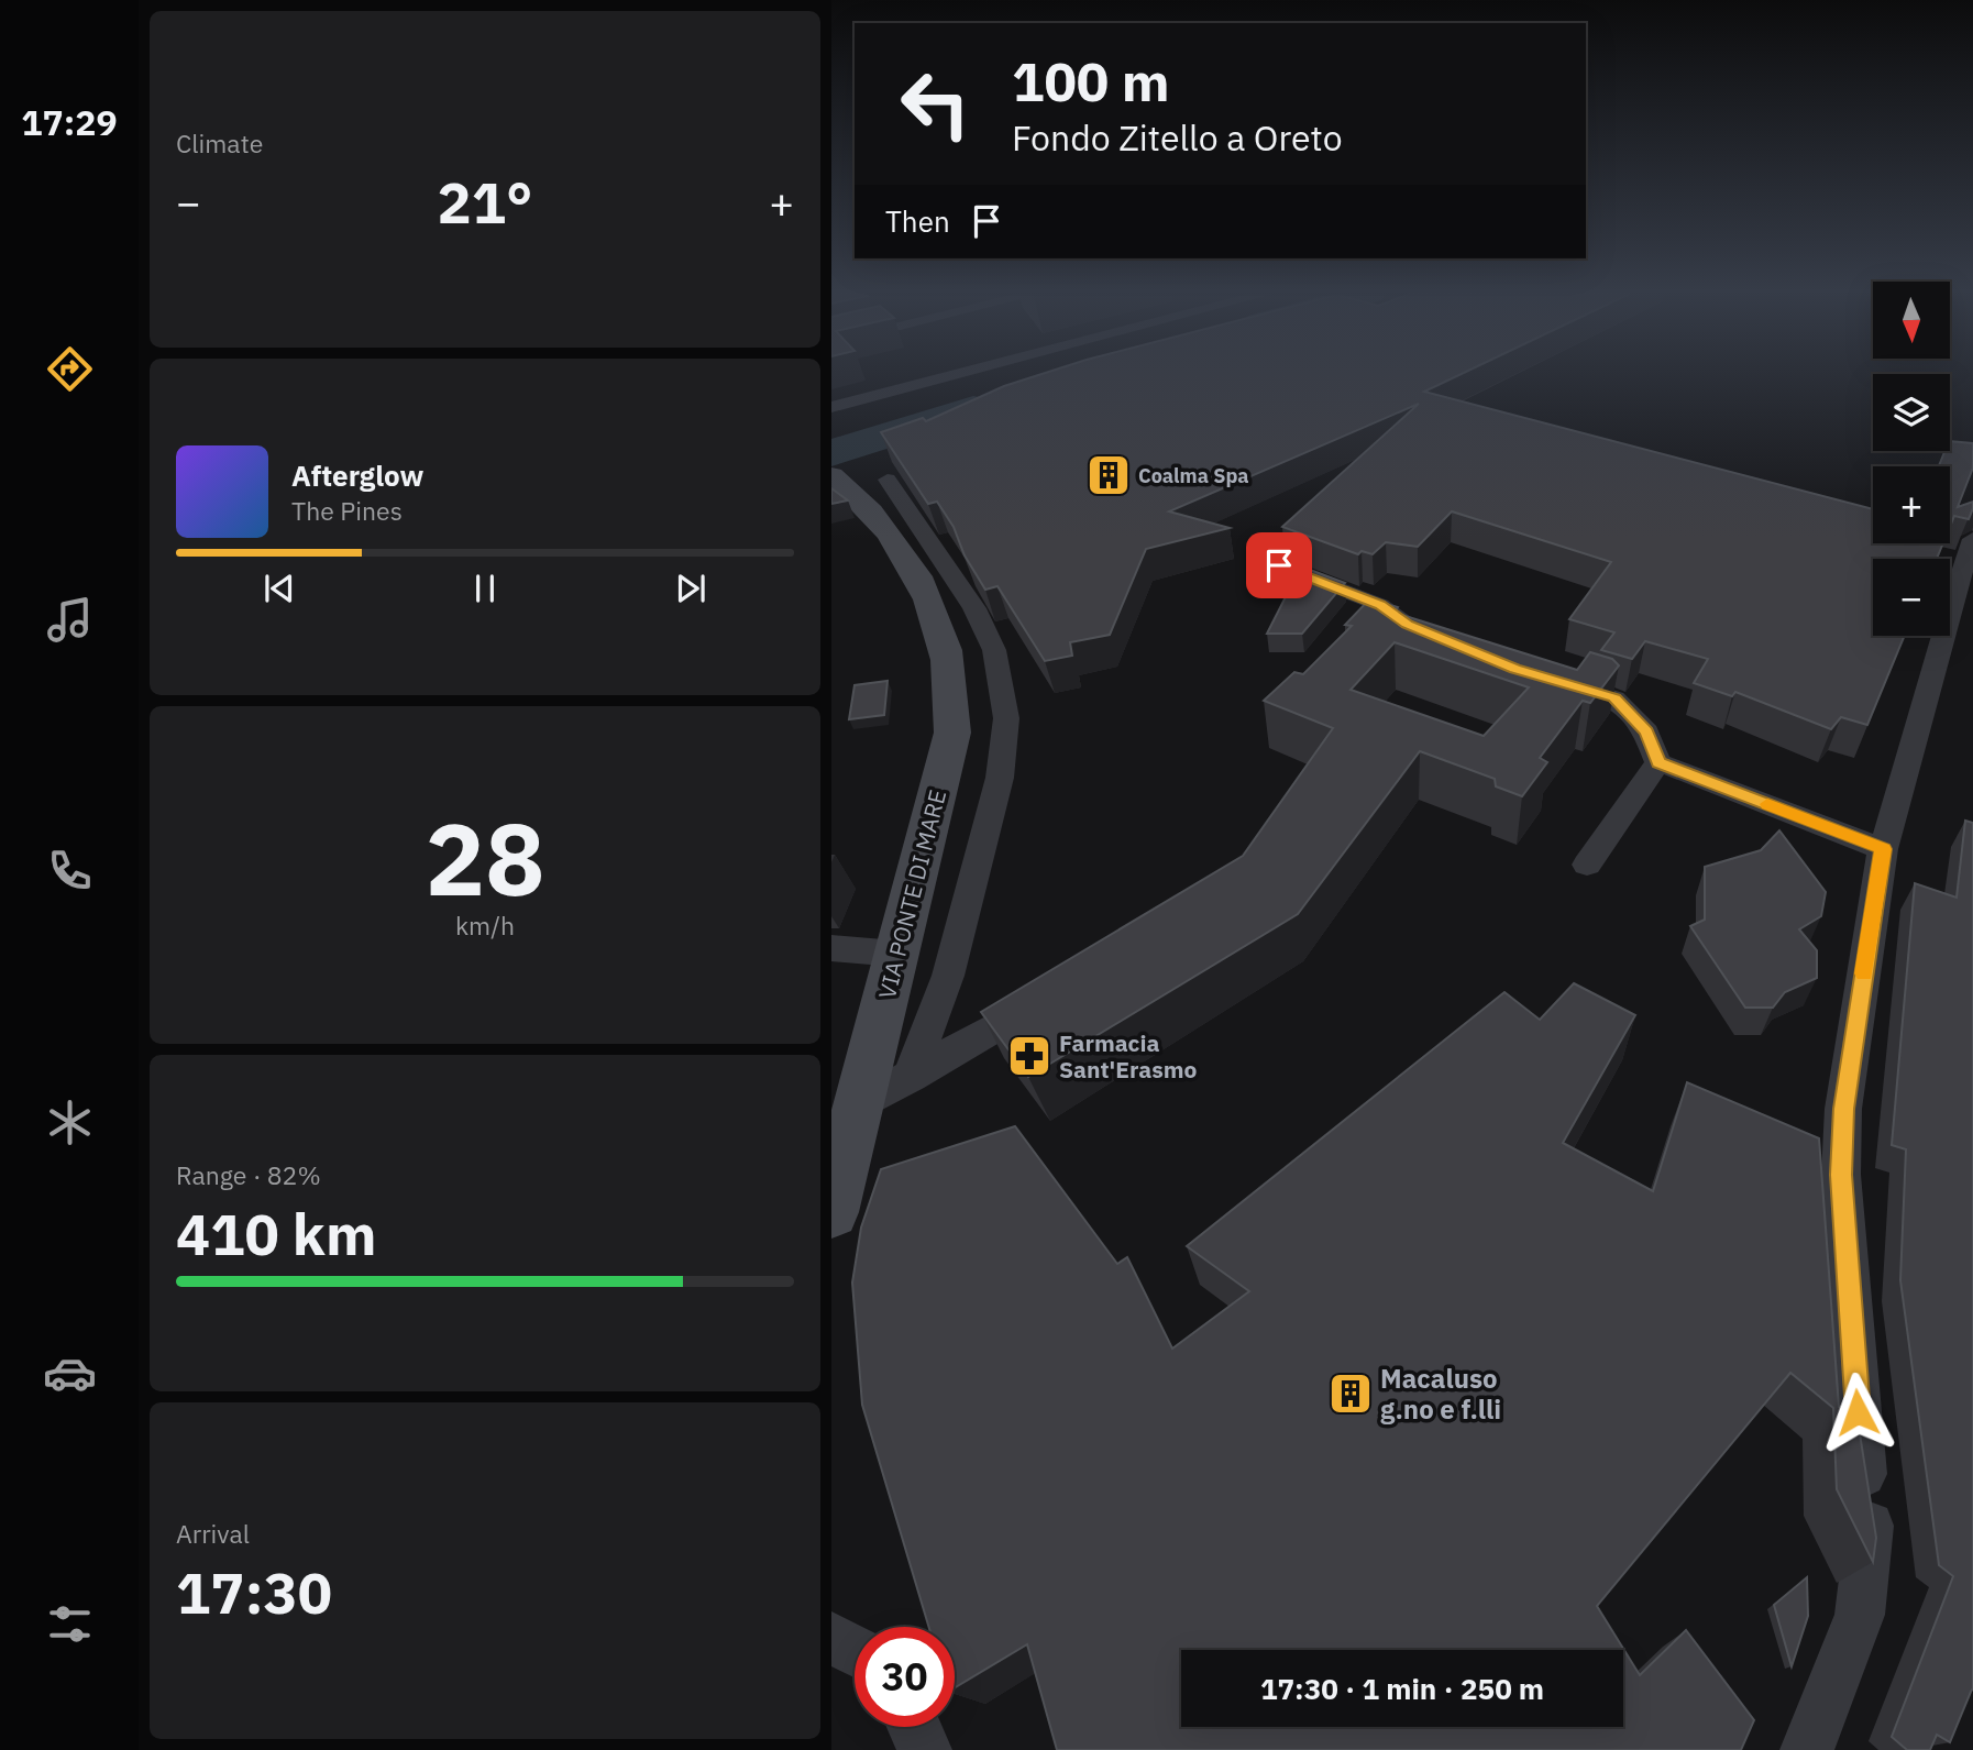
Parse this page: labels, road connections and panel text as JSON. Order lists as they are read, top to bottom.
{
  "streets": {
    "main road": ["VIA PONTE DI MARE"]
  },
  "places": {
    "building": ["Coalma Spa", "Macaluso g.no e f.lli"],
    "pharmacy": ["Farmacia Sant'Erasmo"]
  },
  "north": "bottom",
  "page": {
    "tabs": "17:29",
    "tile": [
      "Climate",
      ["28", "km/h"],
      ["Range · 82%", "410 km"],
      ["Arrival", "17:30"]
    ],
    "turn": ["100 m", "Fondo Zitello a Oreto"],
    "heat": ["−", "21°", "+"],
    "then": "Then",
    "map_buttons": ["+", "−"],
    "song": ["Afterglow", "The Pines"],
    "limit": "30",
    "trip": "17:30 · 1 min · 250 m"
  }
}
